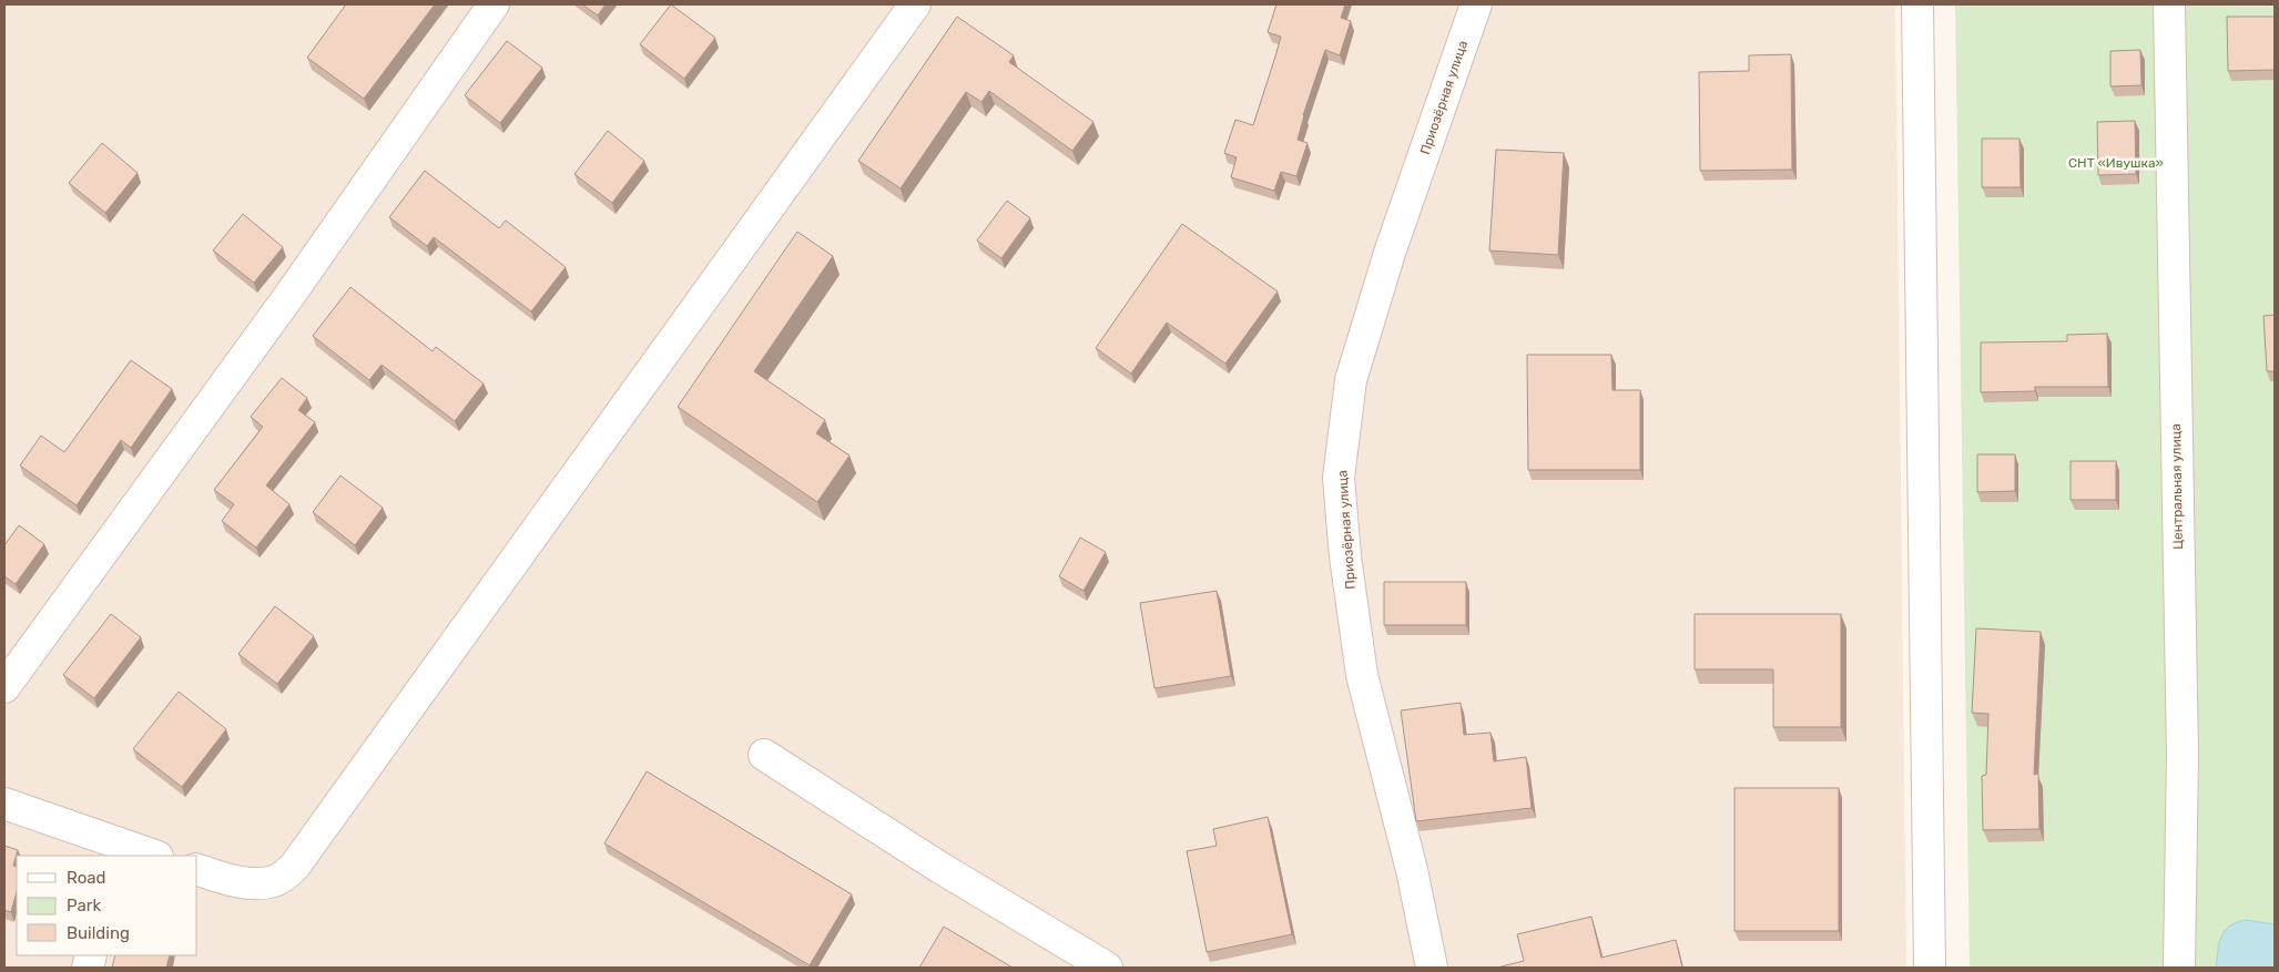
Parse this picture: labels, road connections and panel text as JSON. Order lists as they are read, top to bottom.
{
  "streets": {
    "street": ["Приозёрная улица", "Центральная улица"]
  },
  "parks": ["СНТ «Ивушка»"],
  "legend": ["Road", "Park", "Building"]
}
